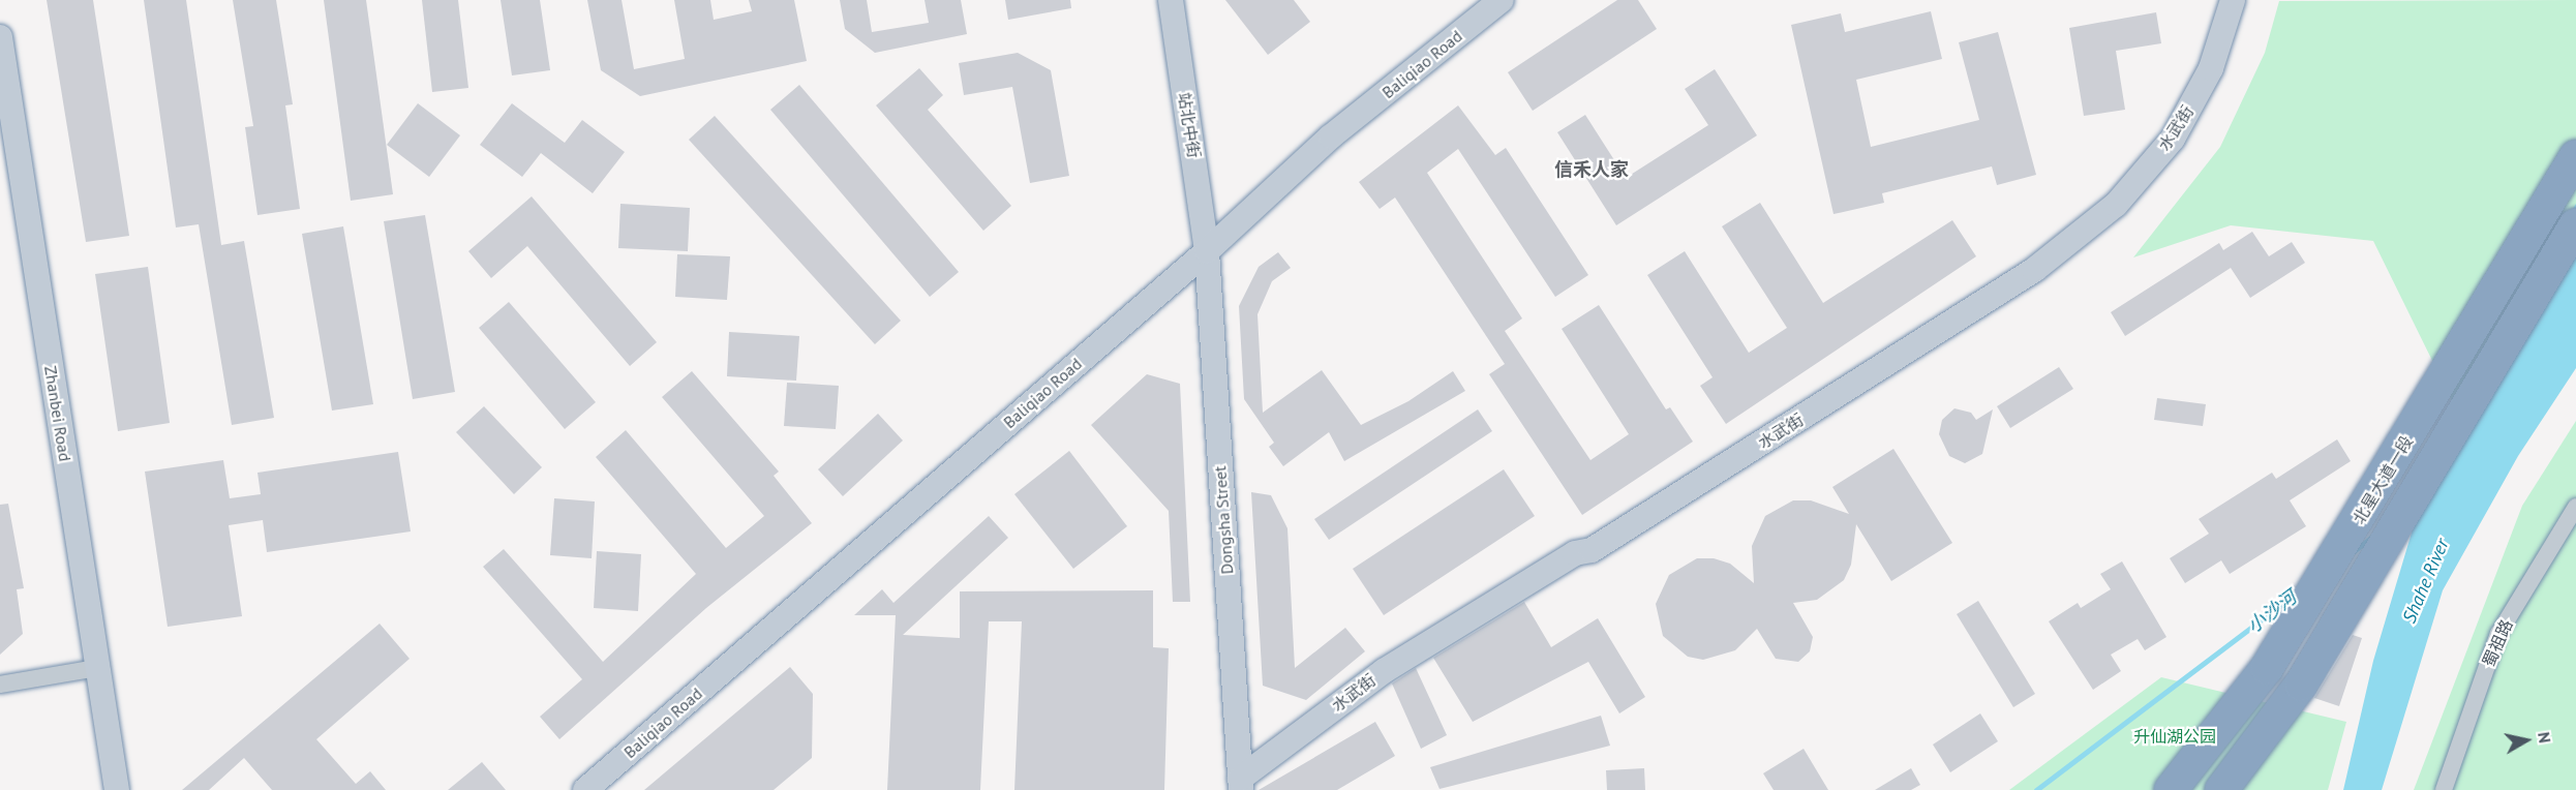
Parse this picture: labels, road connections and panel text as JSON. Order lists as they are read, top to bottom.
{
  "streets": {
    "highway": ["北星大道一段"],
    "street": [
      "Baliqiao Road",
      "站北中街",
      "水武街",
      "Zhanbei Road",
      "Dongsha Street",
      "蜀祖路"
    ]
  },
  "crossings": [
    ["Baliqiao Road", "站北中街"],
    ["Baliqiao Road", "Dongsha Street"],
    ["站北中街", "Dongsha Street"],
    ["水武街", "Dongsha Street"]
  ],
  "districts": ["信禾人家"],
  "water": ["Shahe River", "小沙河"],
  "parks": ["升仙湖公园"],
  "north": "right"
}
